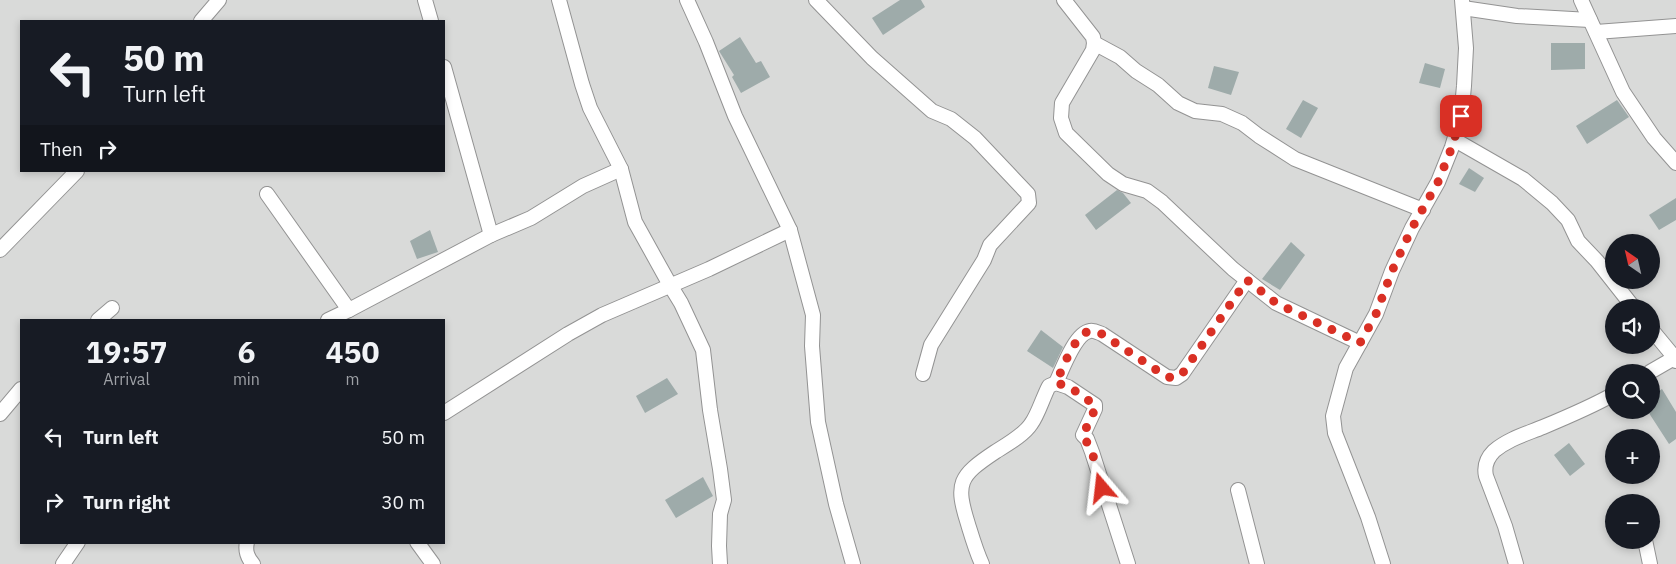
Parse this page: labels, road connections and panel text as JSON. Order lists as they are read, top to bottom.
{
  "north": "top left",
  "page": {
    "turn": ["50 m", "Turn left"],
    "then": "Then",
    "map_buttons": ["+", "−"],
    "eta": [
      "19:57",
      "Arrival",
      "6",
      "min",
      "450",
      "m"
    ],
    "list": [
      {
        "name": "Turn left",
        "value": "50 m"
      },
      {
        "name": "Turn right",
        "value": "30 m"
      }
    ]
  }
}
